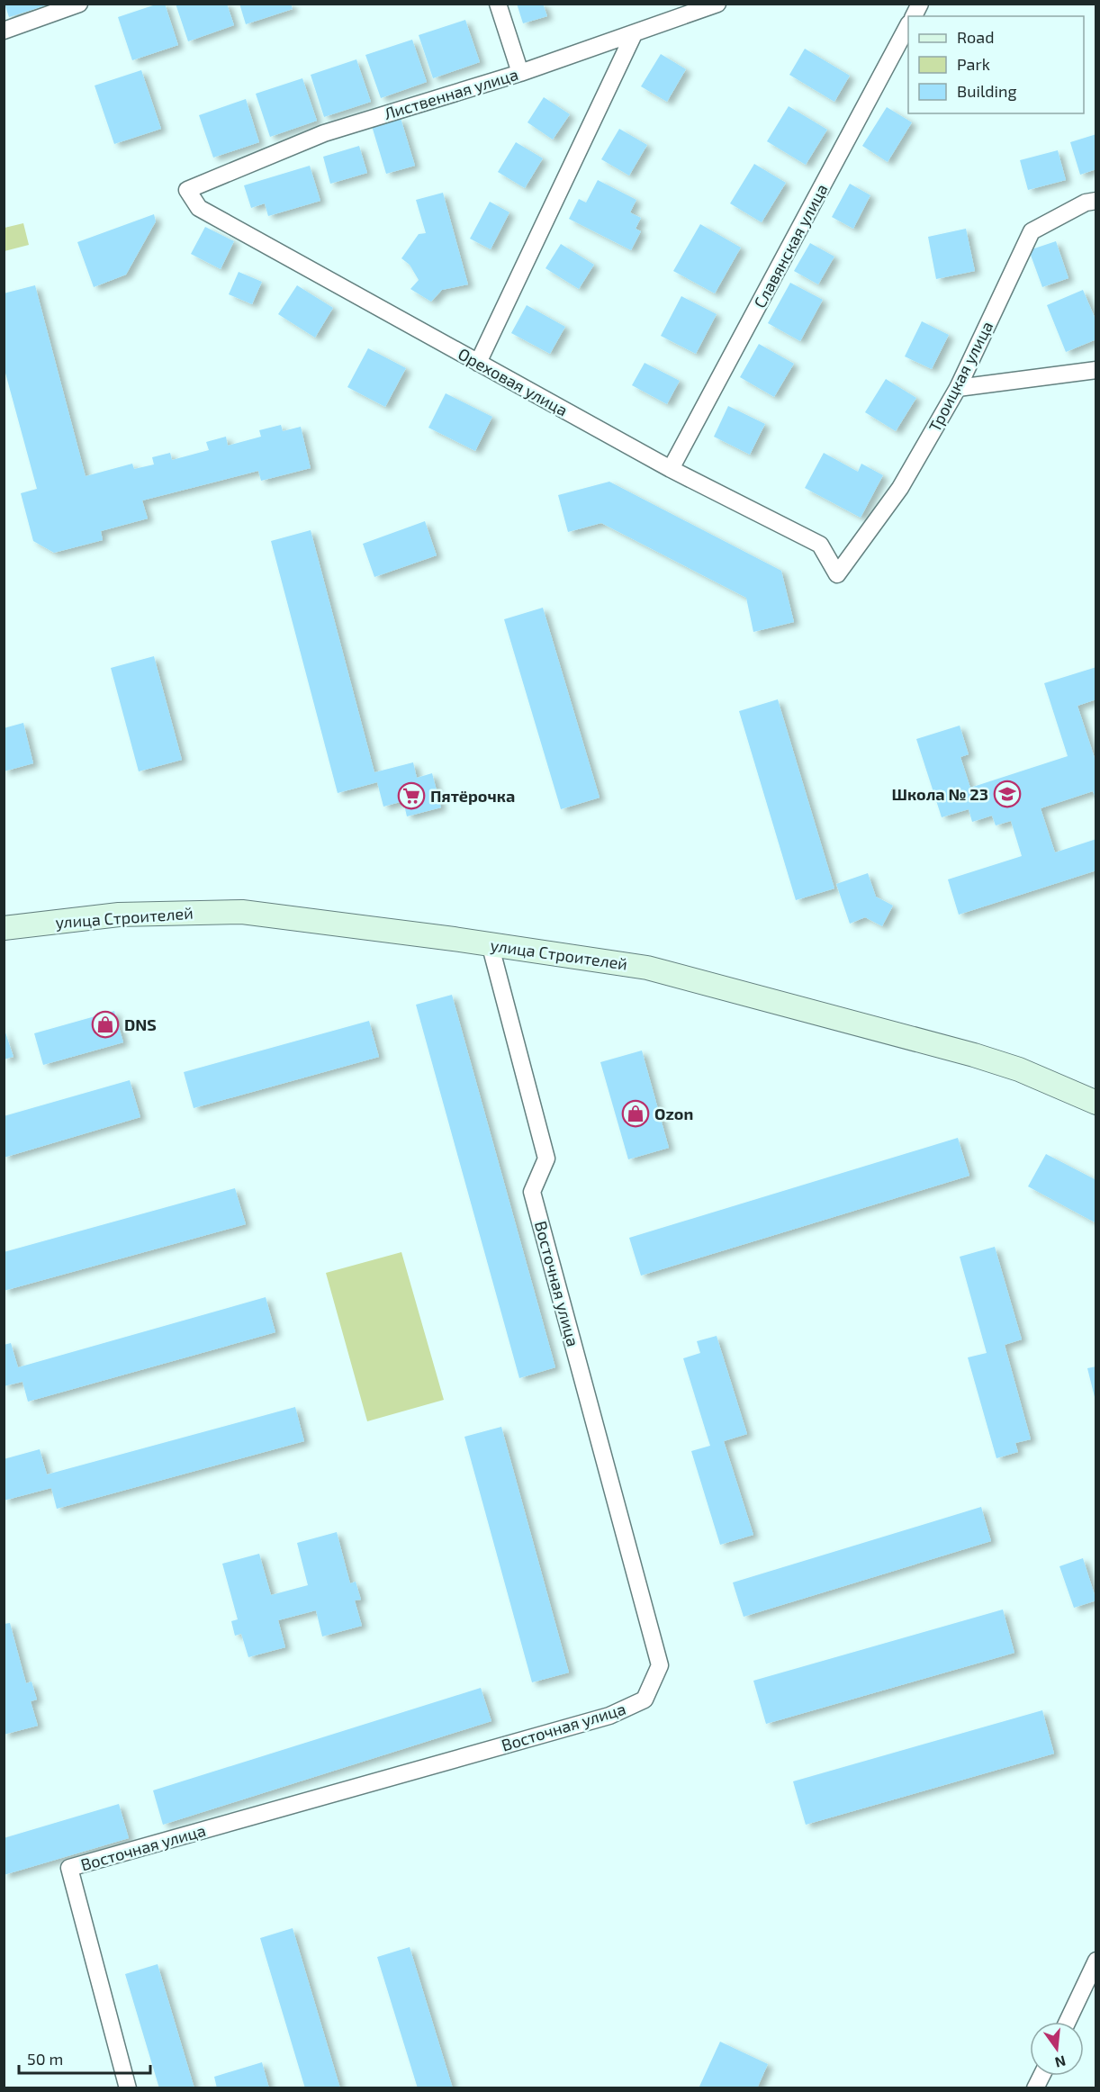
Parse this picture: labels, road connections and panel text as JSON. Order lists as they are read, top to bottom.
{
  "streets": {
    "main road": ["улица Строителей"],
    "street": [
      "Лиственная улица",
      "Славянская улица",
      "Троицкая улица",
      "Ореховая улица",
      "Восточная улица"
    ]
  },
  "crossings": [
    ["Лиственная улица", "Ореховая улица"],
    ["Славянская улица", "Ореховая улица"],
    ["Троицкая улица", "Ореховая улица"],
    ["улица Строителей", "Восточная улица"]
  ],
  "places": {
    "school or university": ["Школа № 23"],
    "supermarket": ["Пятёрочка"],
    "shop": ["DNS", "Ozon"]
  },
  "legend": ["Road", "Park", "Building"],
  "scale_bar": "50 m",
  "north": "bottom"
}
